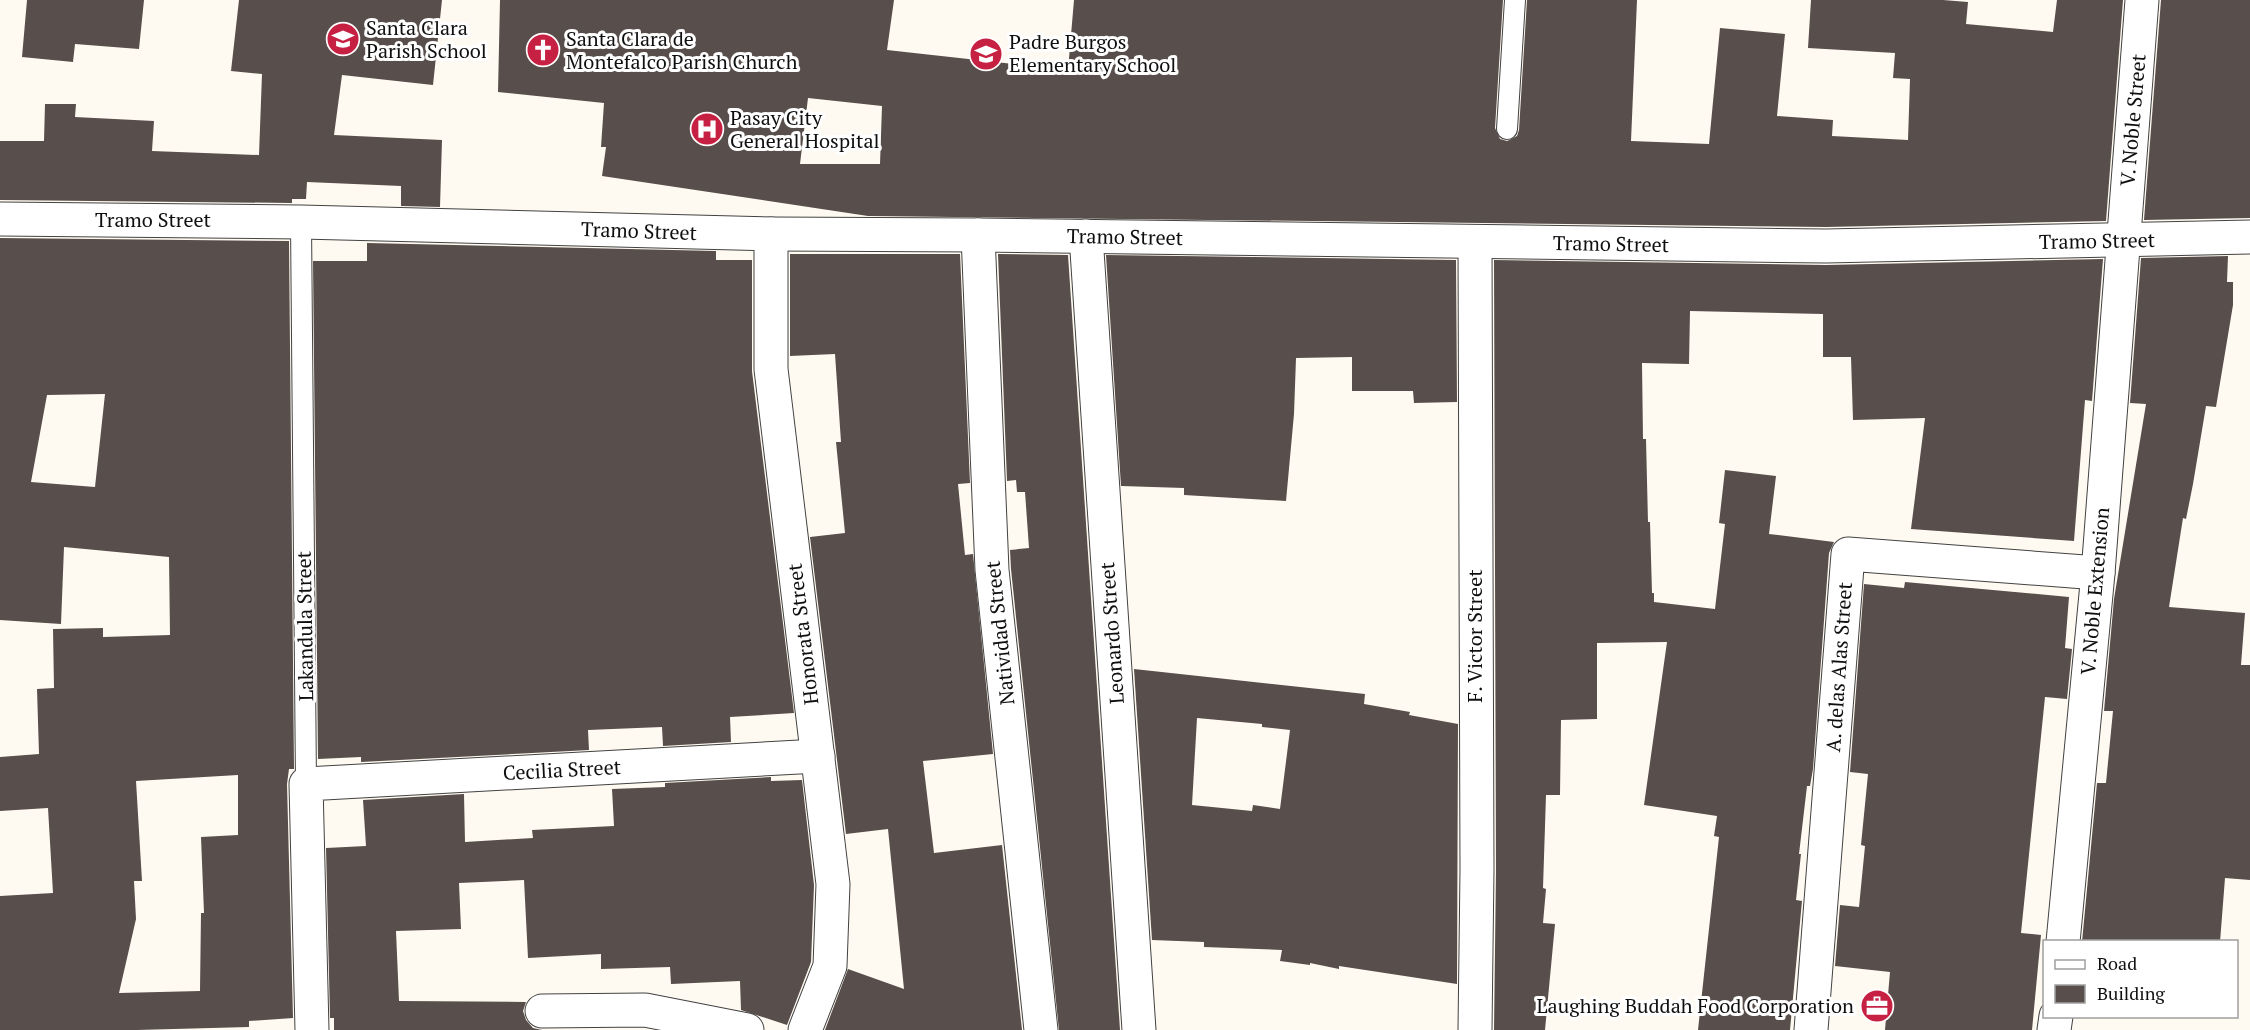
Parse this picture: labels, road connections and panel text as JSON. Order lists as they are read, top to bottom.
{
  "streets": {
    "street": [
      "V. Noble Street",
      "Tramo Street",
      "V. Noble Extension",
      "Lakandula Street",
      "Natividad Street",
      "Leonardo Street",
      "Honorata Street",
      "F. Victor Street",
      "A. delas Alas Street",
      "Cecilia Street"
    ]
  },
  "crossings": [
    ["V. Noble Street", "Tramo Street"],
    ["V. Noble Street", "V. Noble Extension"],
    ["Tramo Street", "V. Noble Extension"],
    ["Tramo Street", "Lakandula Street"],
    ["Tramo Street", "Natividad Street"],
    ["Tramo Street", "Leonardo Street"],
    ["Tramo Street", "Honorata Street"],
    ["Tramo Street", "F. Victor Street"],
    ["V. Noble Extension", "A. delas Alas Street"],
    ["Lakandula Street", "Cecilia Street"],
    ["Honorata Street", "Cecilia Street"]
  ],
  "places": {
    "school or university": ["Santa Clara Parish School", "Padre Burgos Elementary School"],
    "church": ["Santa Clara de Montefalco Parish Church"],
    "hospital": ["Pasay City General Hospital"],
    "office": ["Laughing Buddah Food Corporation"]
  },
  "legend": ["Road", "Building"]
}
